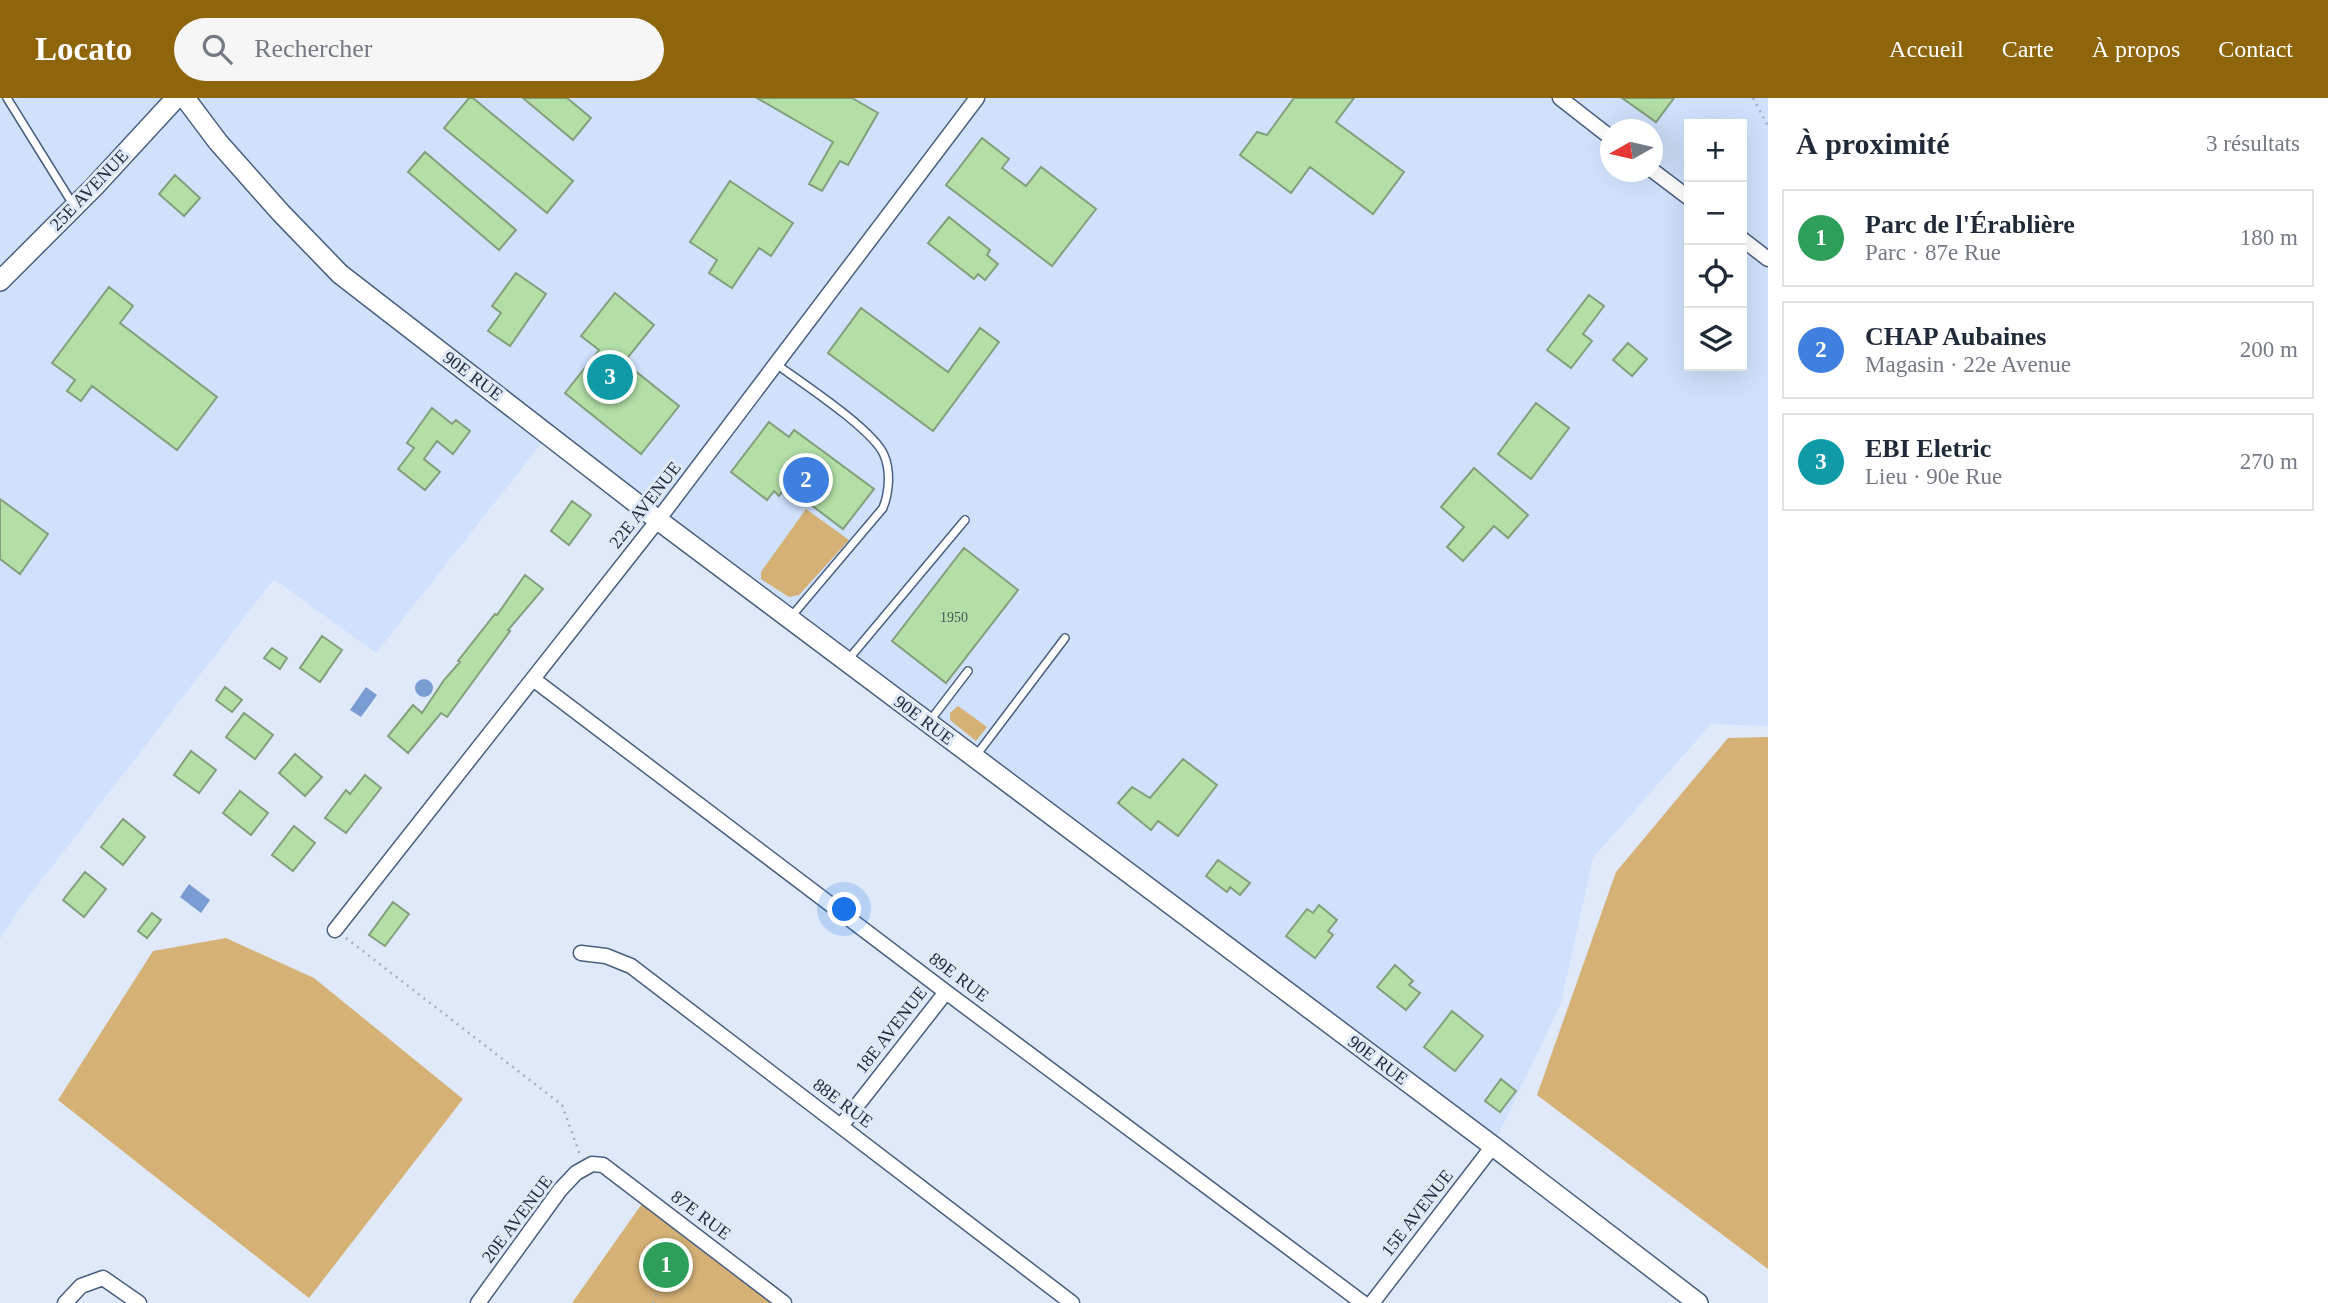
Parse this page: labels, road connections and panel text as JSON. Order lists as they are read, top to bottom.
{
  "streets": {
    "street": [
      "25E AVENUE",
      "90E RUE",
      "22E AVENUE",
      "89E RUE",
      "18E AVENUE",
      "88E RUE",
      "15E AVENUE",
      "87E RUE",
      "20E AVENUE"
    ]
  },
  "crossings": [
    ["90E RUE", "22E AVENUE"],
    ["90E RUE", "15E AVENUE"],
    ["22E AVENUE", "89E RUE"],
    ["89E RUE", "18E AVENUE"],
    ["18E AVENUE", "88E RUE"],
    ["87E RUE", "20E AVENUE"]
  ],
  "house_numbers": ["1950"],
  "north": "left",
  "page": {
    "header": "Locato",
    "search": "Rechercher",
    "nav": [
      "Accueil",
      "Carte",
      "À propos",
      "Contact"
    ],
    "heading": ["À proximité", "3 résultats"],
    "map_buttons": ["+", "−"],
    "list": [
      {
        "mark": "1",
        "name": "Parc de l'Érablière",
        "note": "Parc · 87e Rue",
        "value": "180 m"
      },
      {
        "mark": "2",
        "name": "CHAP Aubaines",
        "note": "Magasin · 22e Avenue",
        "value": "200 m"
      },
      {
        "mark": "3",
        "name": "EBI Eletric",
        "note": "Lieu · 90e Rue",
        "value": "270 m"
      }
    ],
    "pins": ["3", "2", "1"]
  }
}
